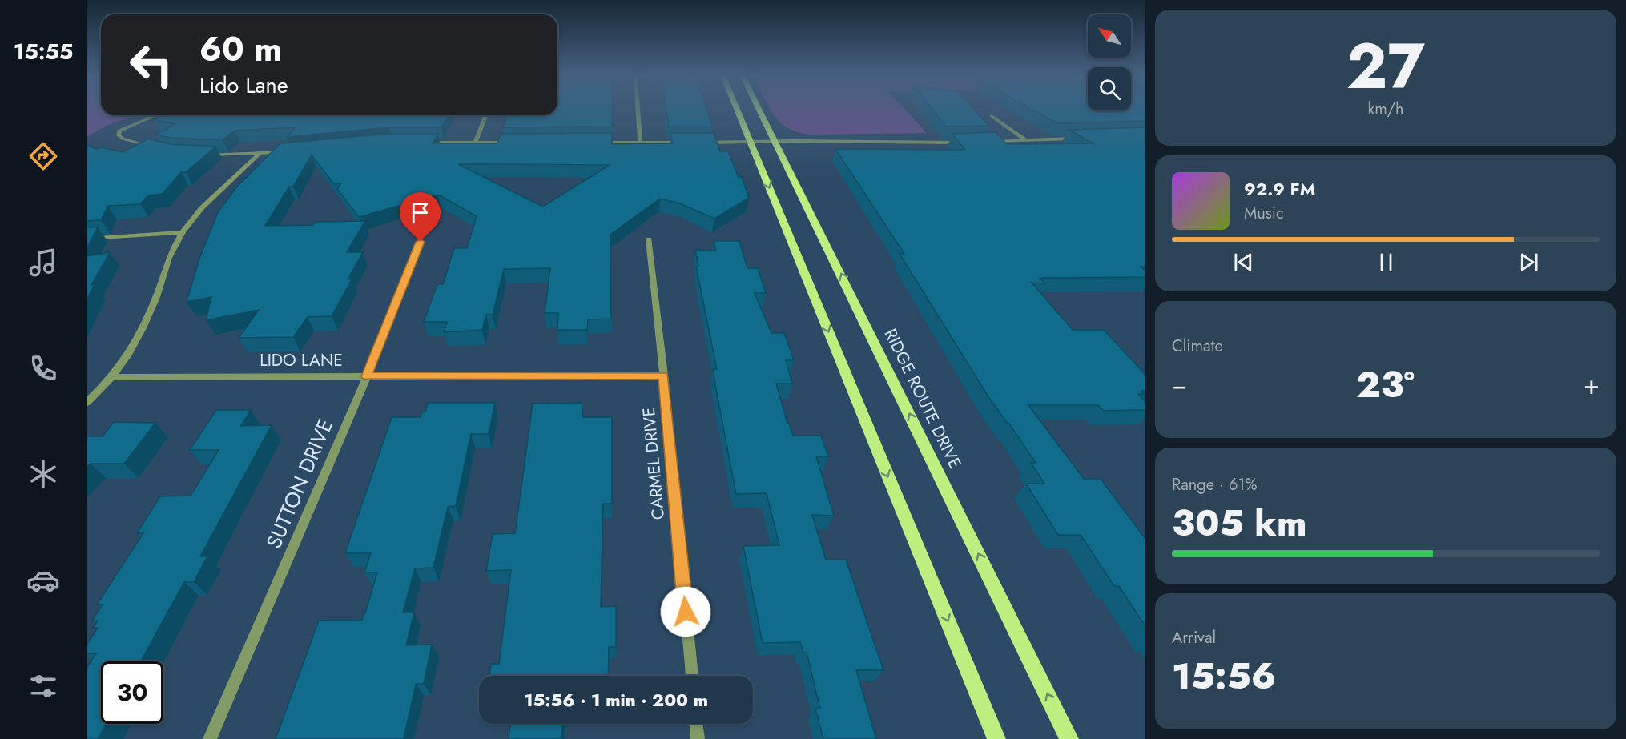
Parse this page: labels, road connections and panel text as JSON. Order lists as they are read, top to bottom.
{
  "streets": {
    "main road": ["RIDGE ROUTE DRIVE"],
    "street": ["LIDO LANE", "CARMEL DRIVE", "SUTTON DRIVE"]
  },
  "crossings": [
    ["LIDO LANE", "CARMEL DRIVE"],
    ["LIDO LANE", "SUTTON DRIVE"]
  ],
  "north": "top left",
  "page": {
    "tabs": "15:55",
    "tile": [
      ["27", "km/h"],
      "Climate",
      ["Range · 61%", "305 km"],
      ["Arrival", "15:56"]
    ],
    "turn": ["60 m", "Lido Lane"],
    "song": ["92.9 FM", "Music"],
    "heat": ["−", "23°", "+"],
    "limit": "30",
    "trip": "15:56 · 1 min · 200 m"
  }
}
